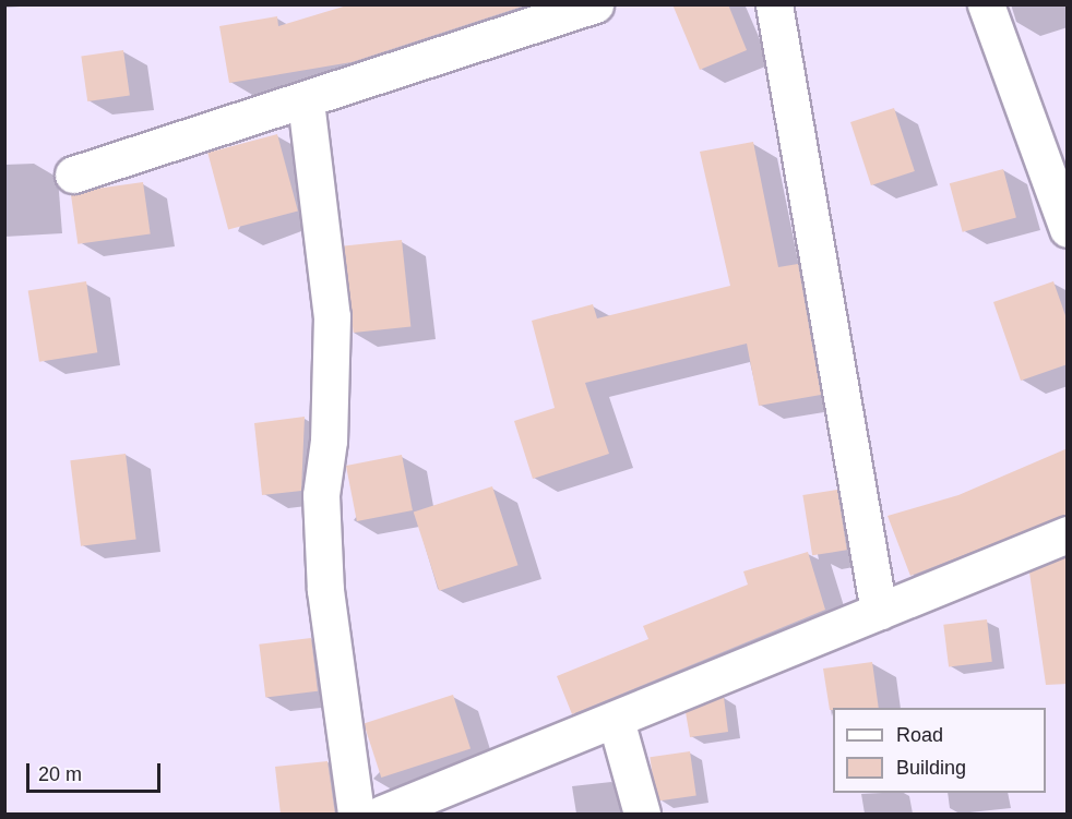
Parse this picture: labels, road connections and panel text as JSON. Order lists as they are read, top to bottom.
{
  "legend": ["Road", "Building"],
  "scale_bar": "20 m"
}
